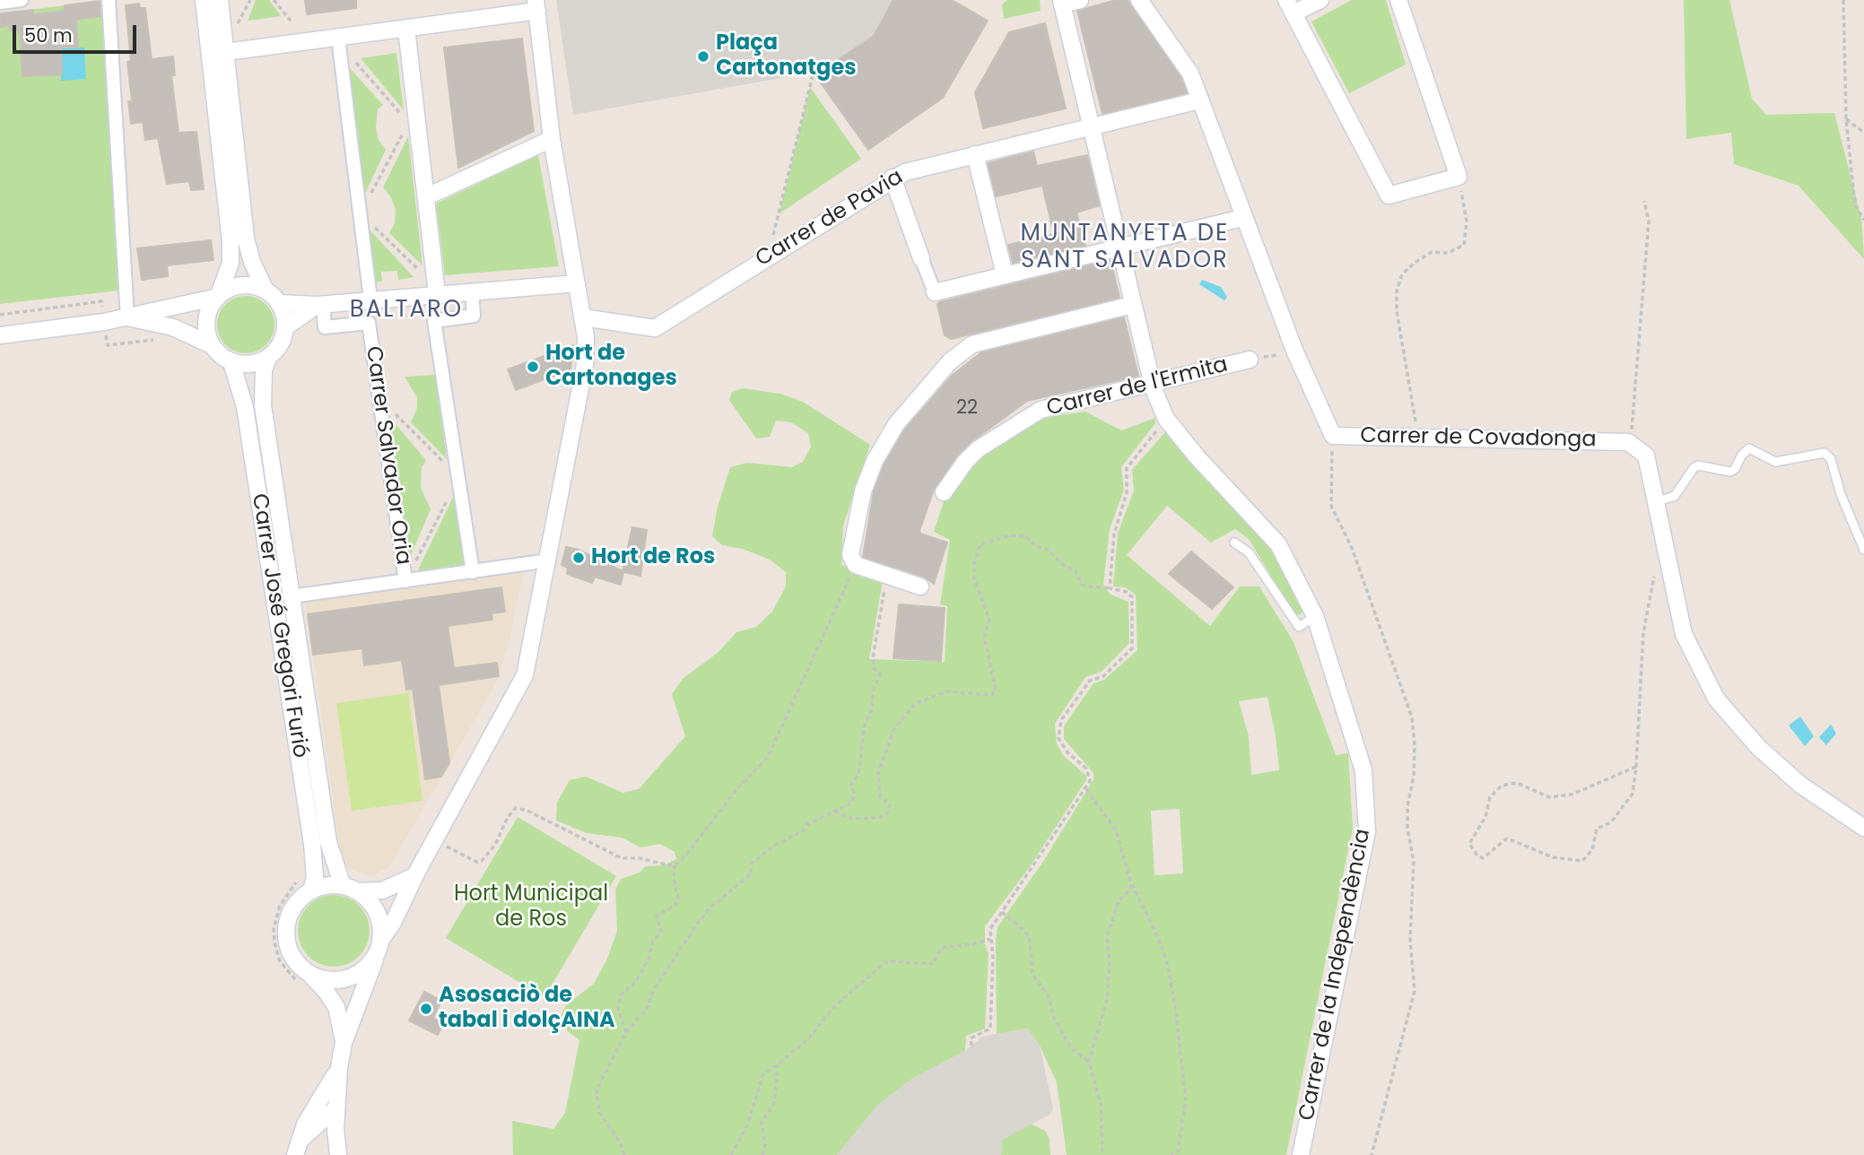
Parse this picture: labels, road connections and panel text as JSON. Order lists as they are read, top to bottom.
{
  "streets": {
    "street": [
      "Carrer de Pavia",
      "Carrer de l'Ermita",
      "Carrer de Covadonga",
      "Carrer Salvador Oria",
      "Carrer José Gregori Furió",
      "Carrer de la Independència"
    ]
  },
  "crossings": [
    ["Carrer de Pavia", "Carrer de Covadonga"],
    ["Carrer de Pavia", "Carrer de la Independència"],
    ["Carrer de l'Ermita", "Carrer de la Independència"]
  ],
  "districts": ["MUNTANYETA DE SANT SALVADOR", "BALTARO"],
  "parks": ["Hort Municipal de Ros"],
  "places": [
    "Plaça Cartonatges",
    "Hort de Cartonages",
    "Hort de Ros",
    "Asosaciò de tabal i dolçAINA"
  ],
  "house_numbers": ["22"],
  "scale_bar": "50 m"
}
